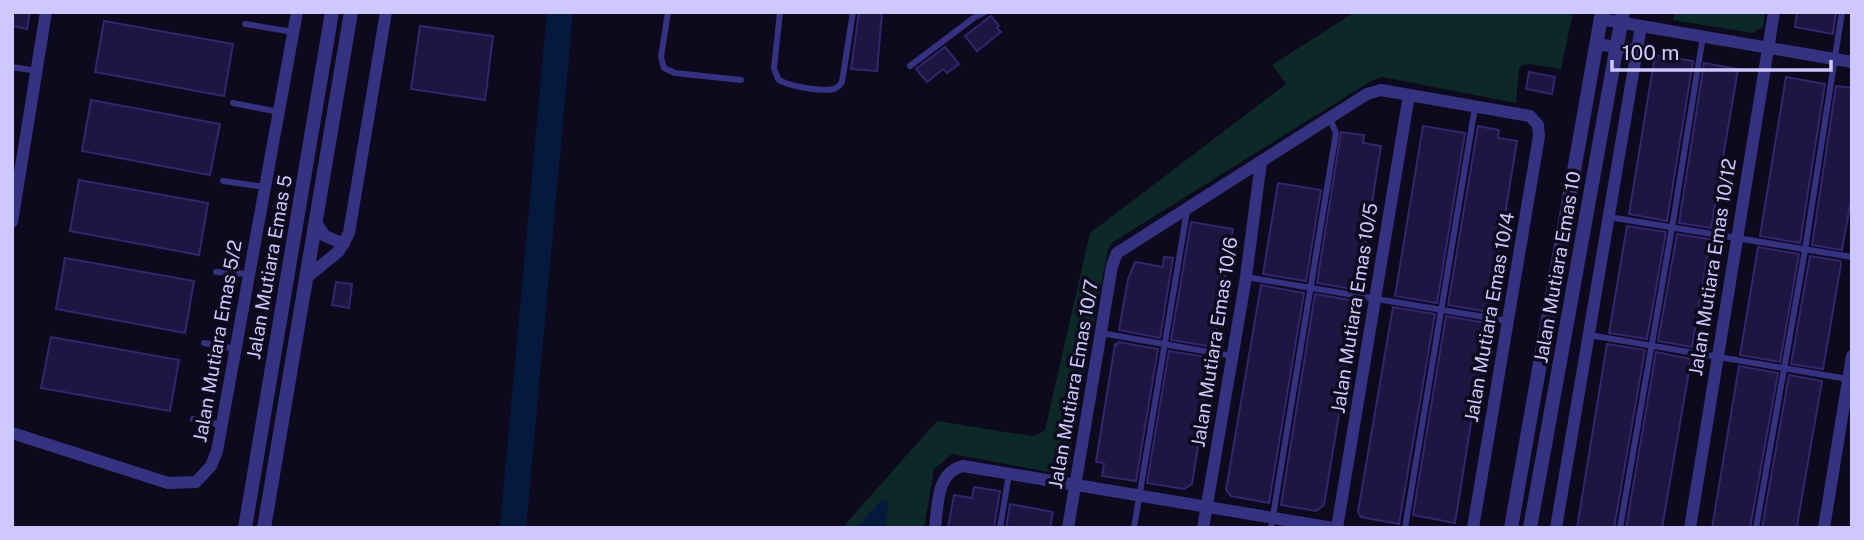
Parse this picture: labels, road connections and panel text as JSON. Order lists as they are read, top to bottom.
{
  "streets": {
    "street": [
      "Jalan Mutiara Emas 5",
      "Jalan Mutiara Emas 10",
      "Jalan Mutiara Emas 10/12",
      "Jalan Mutiara Emas 10/5",
      "Jalan Mutiara Emas 10/4",
      "Jalan Mutiara Emas 5/2",
      "Jalan Mutiara Emas 10/6",
      "Jalan Mutiara Emas 10/7"
    ]
  },
  "scale_bar": "100 m"
}
